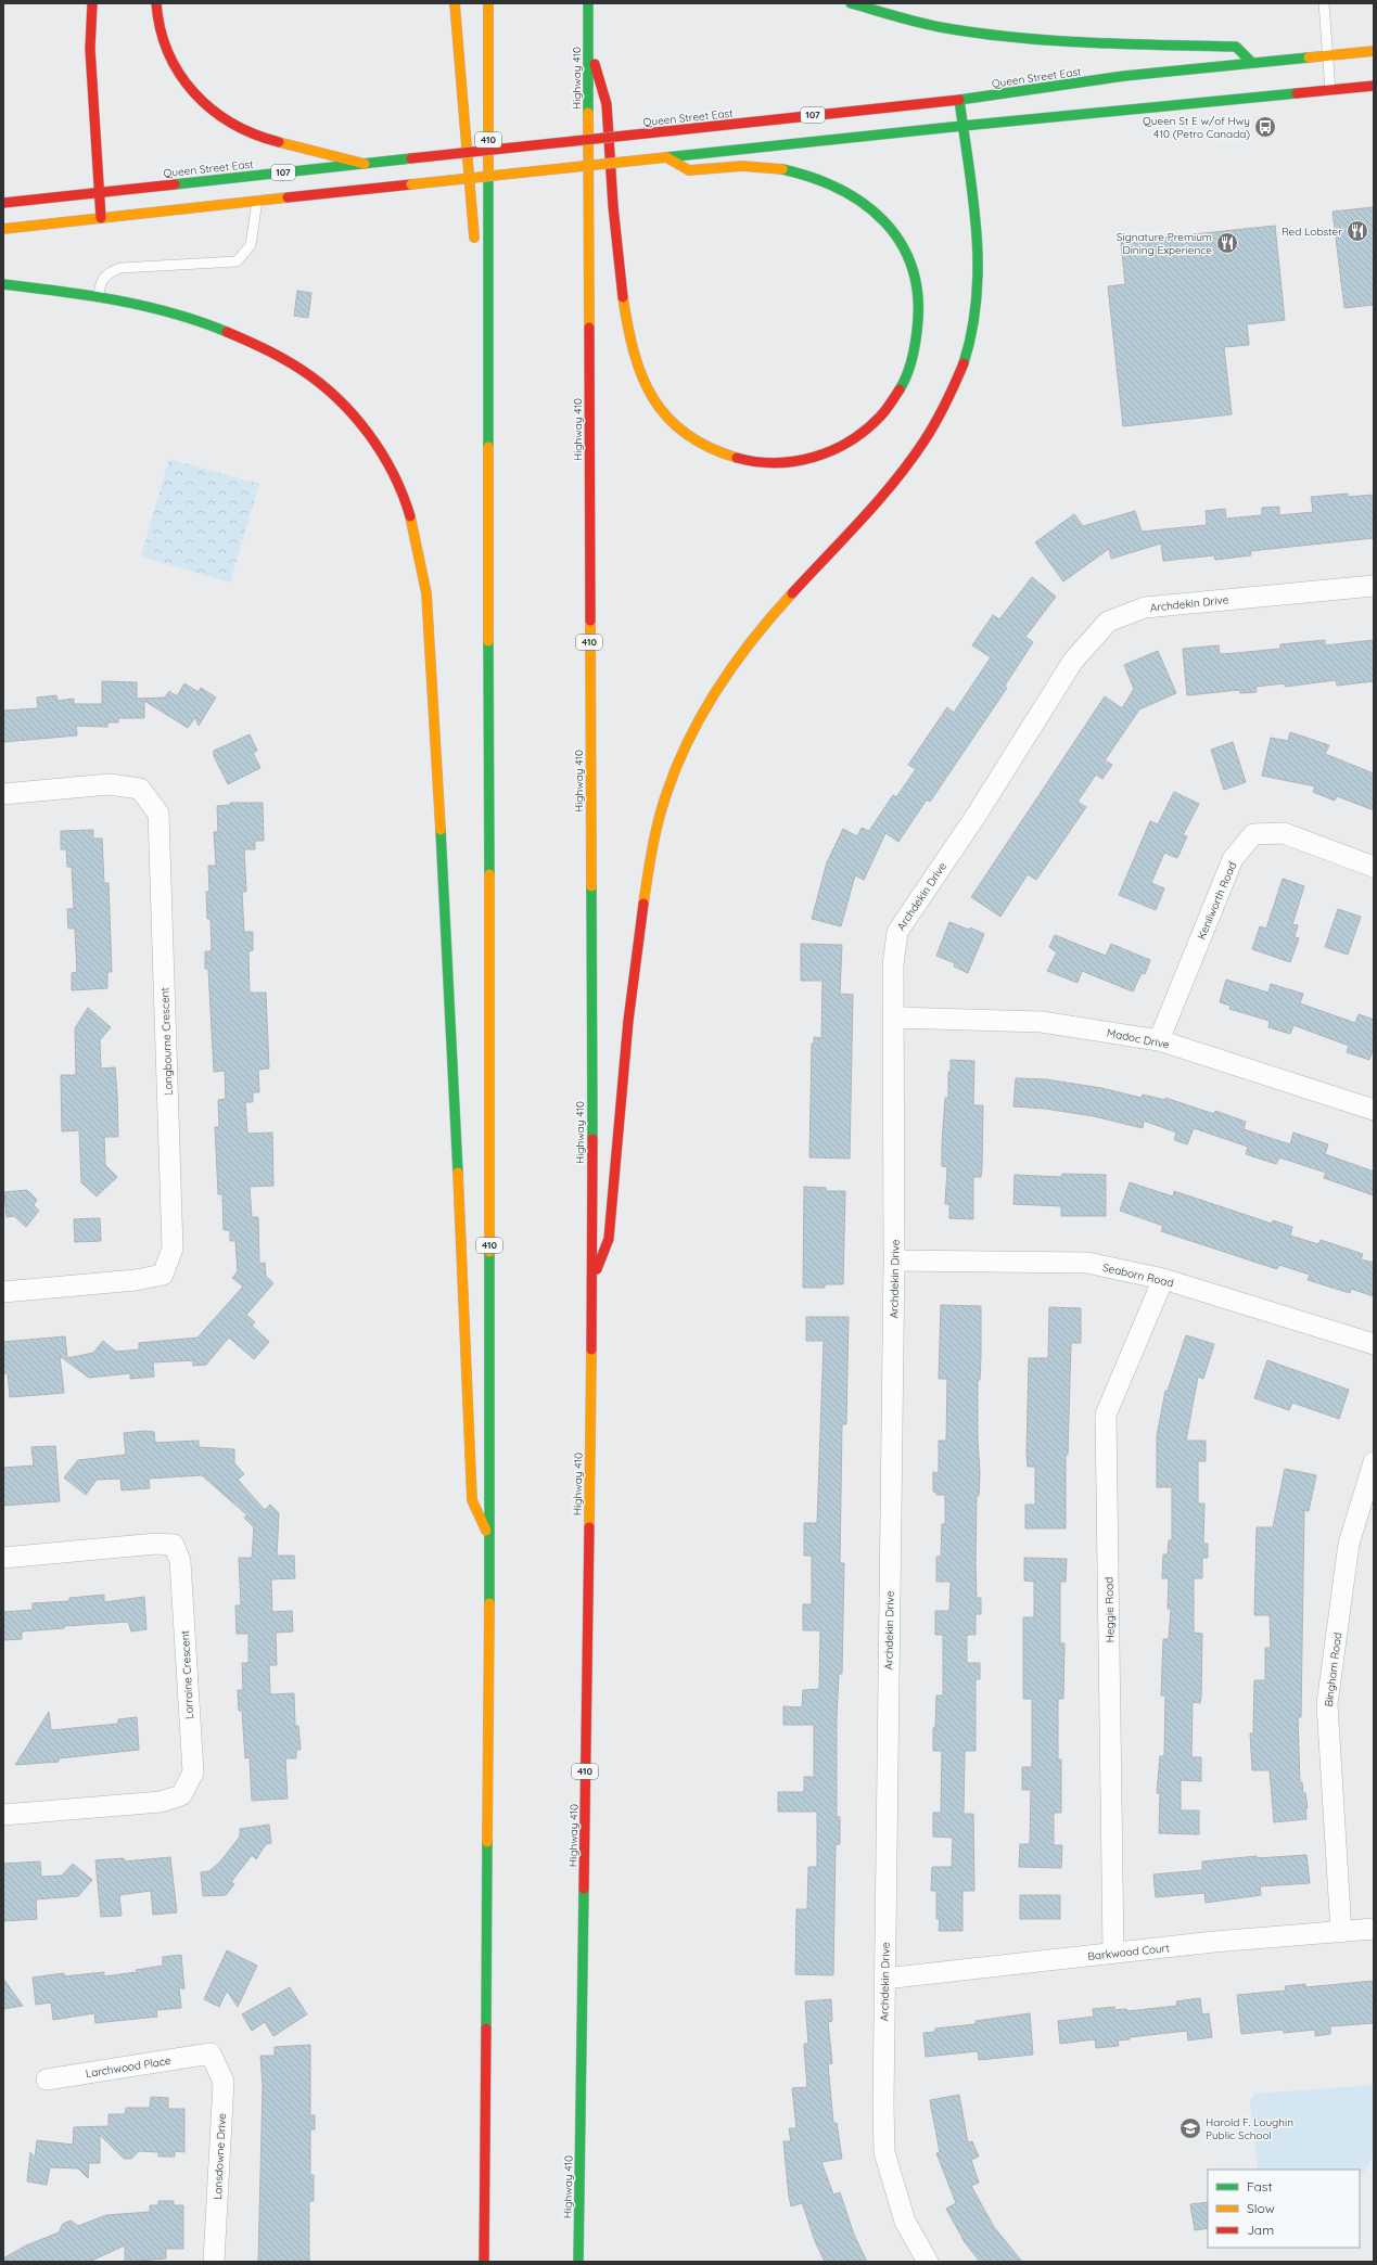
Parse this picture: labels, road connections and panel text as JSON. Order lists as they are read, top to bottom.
{
  "streets": {
    "main road": [
      "Queen Street East",
      "Highway 410",
      "107",
      "410"
    ],
    "street": [
      "Archdekin Drive",
      "Kenilworth Road",
      "Madoc Drive",
      "Longbourne Crescent",
      "Seaborn Road",
      "Heggie Road",
      "Bingham Road",
      "Lorraine Crescent",
      "Barkwood Court",
      "Larchwood Place",
      "Lansdowne Drive"
    ]
  },
  "crossings": [
    ["Archdekin Drive", "Madoc Drive"],
    ["Archdekin Drive", "Seaborn Road"],
    ["Archdekin Drive", "Barkwood Court"],
    ["Kenilworth Road", "Madoc Drive"],
    ["Seaborn Road", "Heggie Road"],
    ["Heggie Road", "Barkwood Court"],
    ["Bingham Road", "Barkwood Court"],
    ["Larchwood Place", "Lansdowne Drive"]
  ],
  "places": {
    "bus stop": ["Queen St E w/of Hwy 410 (Petro Canada)"],
    "restaurant": ["Red Lobster", "Signature Premium Dining Experience"],
    "school or university": ["Harold F. Loughin Public School"]
  },
  "legend": ["Fast", "Slow", "Jam"]
}
